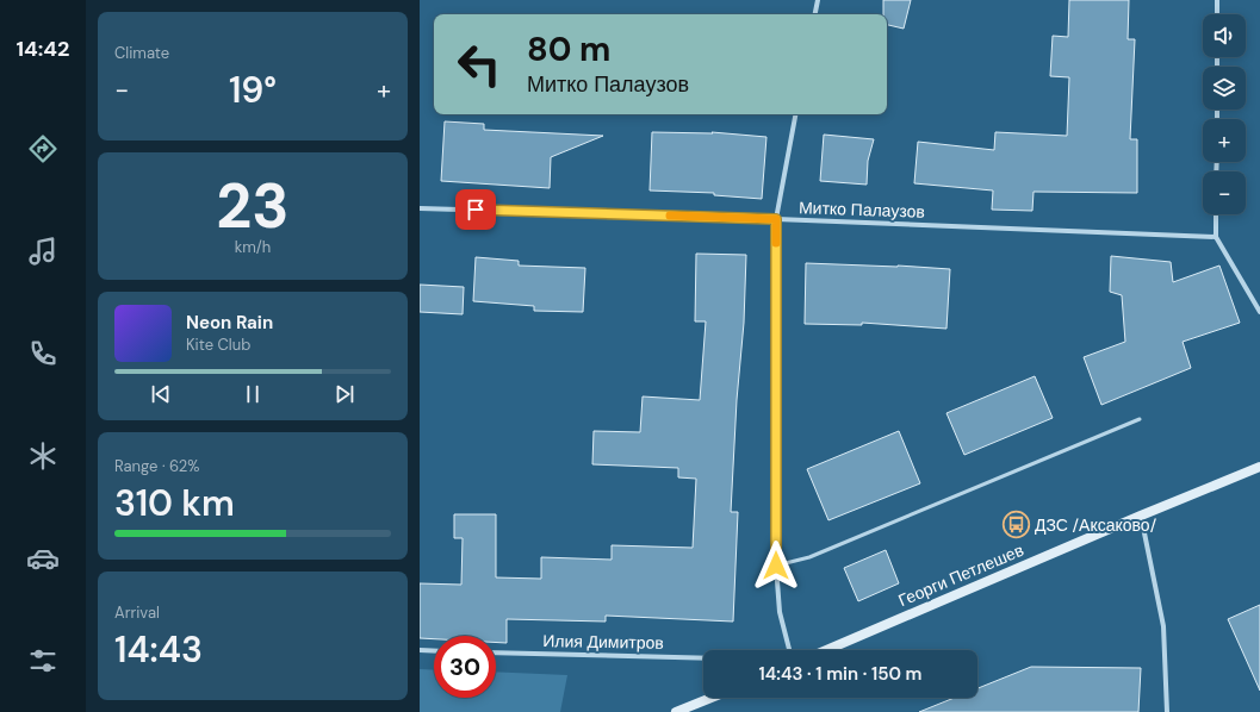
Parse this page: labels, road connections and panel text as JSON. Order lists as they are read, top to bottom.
{
  "streets": {
    "main road": ["Георги Петлешев"],
    "street": ["Митко Палаузов", "Илия Димитров"]
  },
  "places": {
    "bus stop": ["ДЗС /Аксаково/"]
  },
  "page": {
    "tabs": "14:42",
    "tile": [
      "Climate",
      ["23", "km/h"],
      ["Range · 62%", "310 km"],
      ["Arrival", "14:43"]
    ],
    "map_buttons": ["+", "−"],
    "turn": ["80 m", "Митко Палаузов"],
    "heat": ["−", "19°", "+"],
    "song": ["Neon Rain", "Kite Club"],
    "limit": "30",
    "trip": "14:43 · 1 min · 150 m"
  }
}
